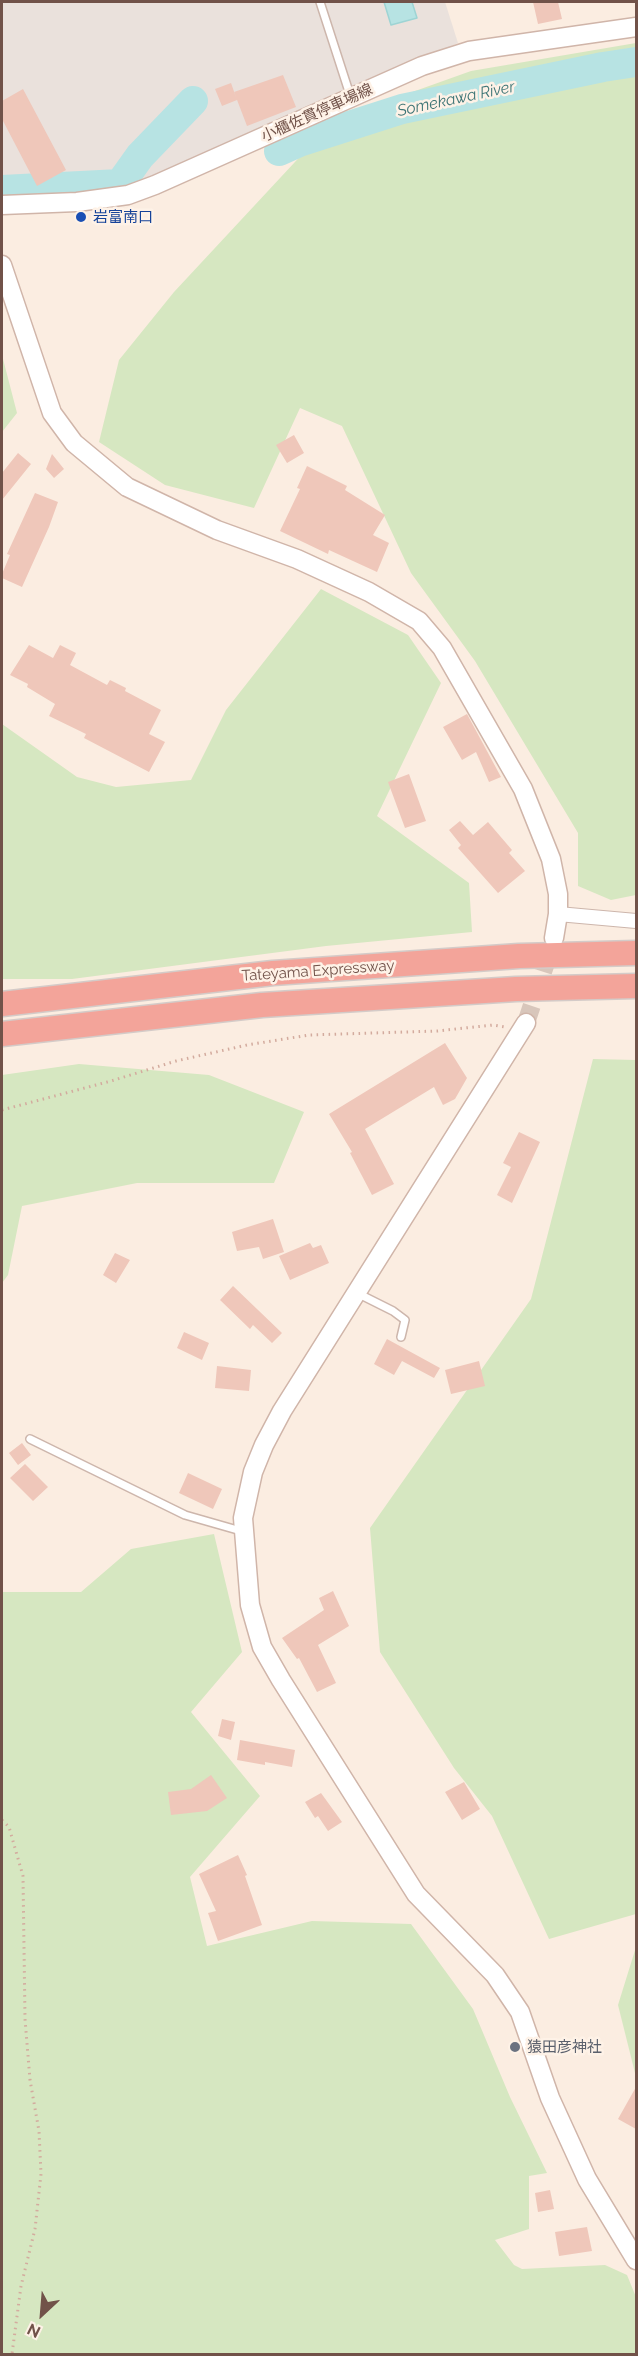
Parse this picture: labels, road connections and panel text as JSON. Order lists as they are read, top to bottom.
{
  "streets": {
    "highway": ["Tateyama Expressway"],
    "street": ["小櫃佐貫停車場線"]
  },
  "water": ["Somekawa River"],
  "places": ["岩富南口", "猿田彦神社"],
  "north": "bottom left"
}
